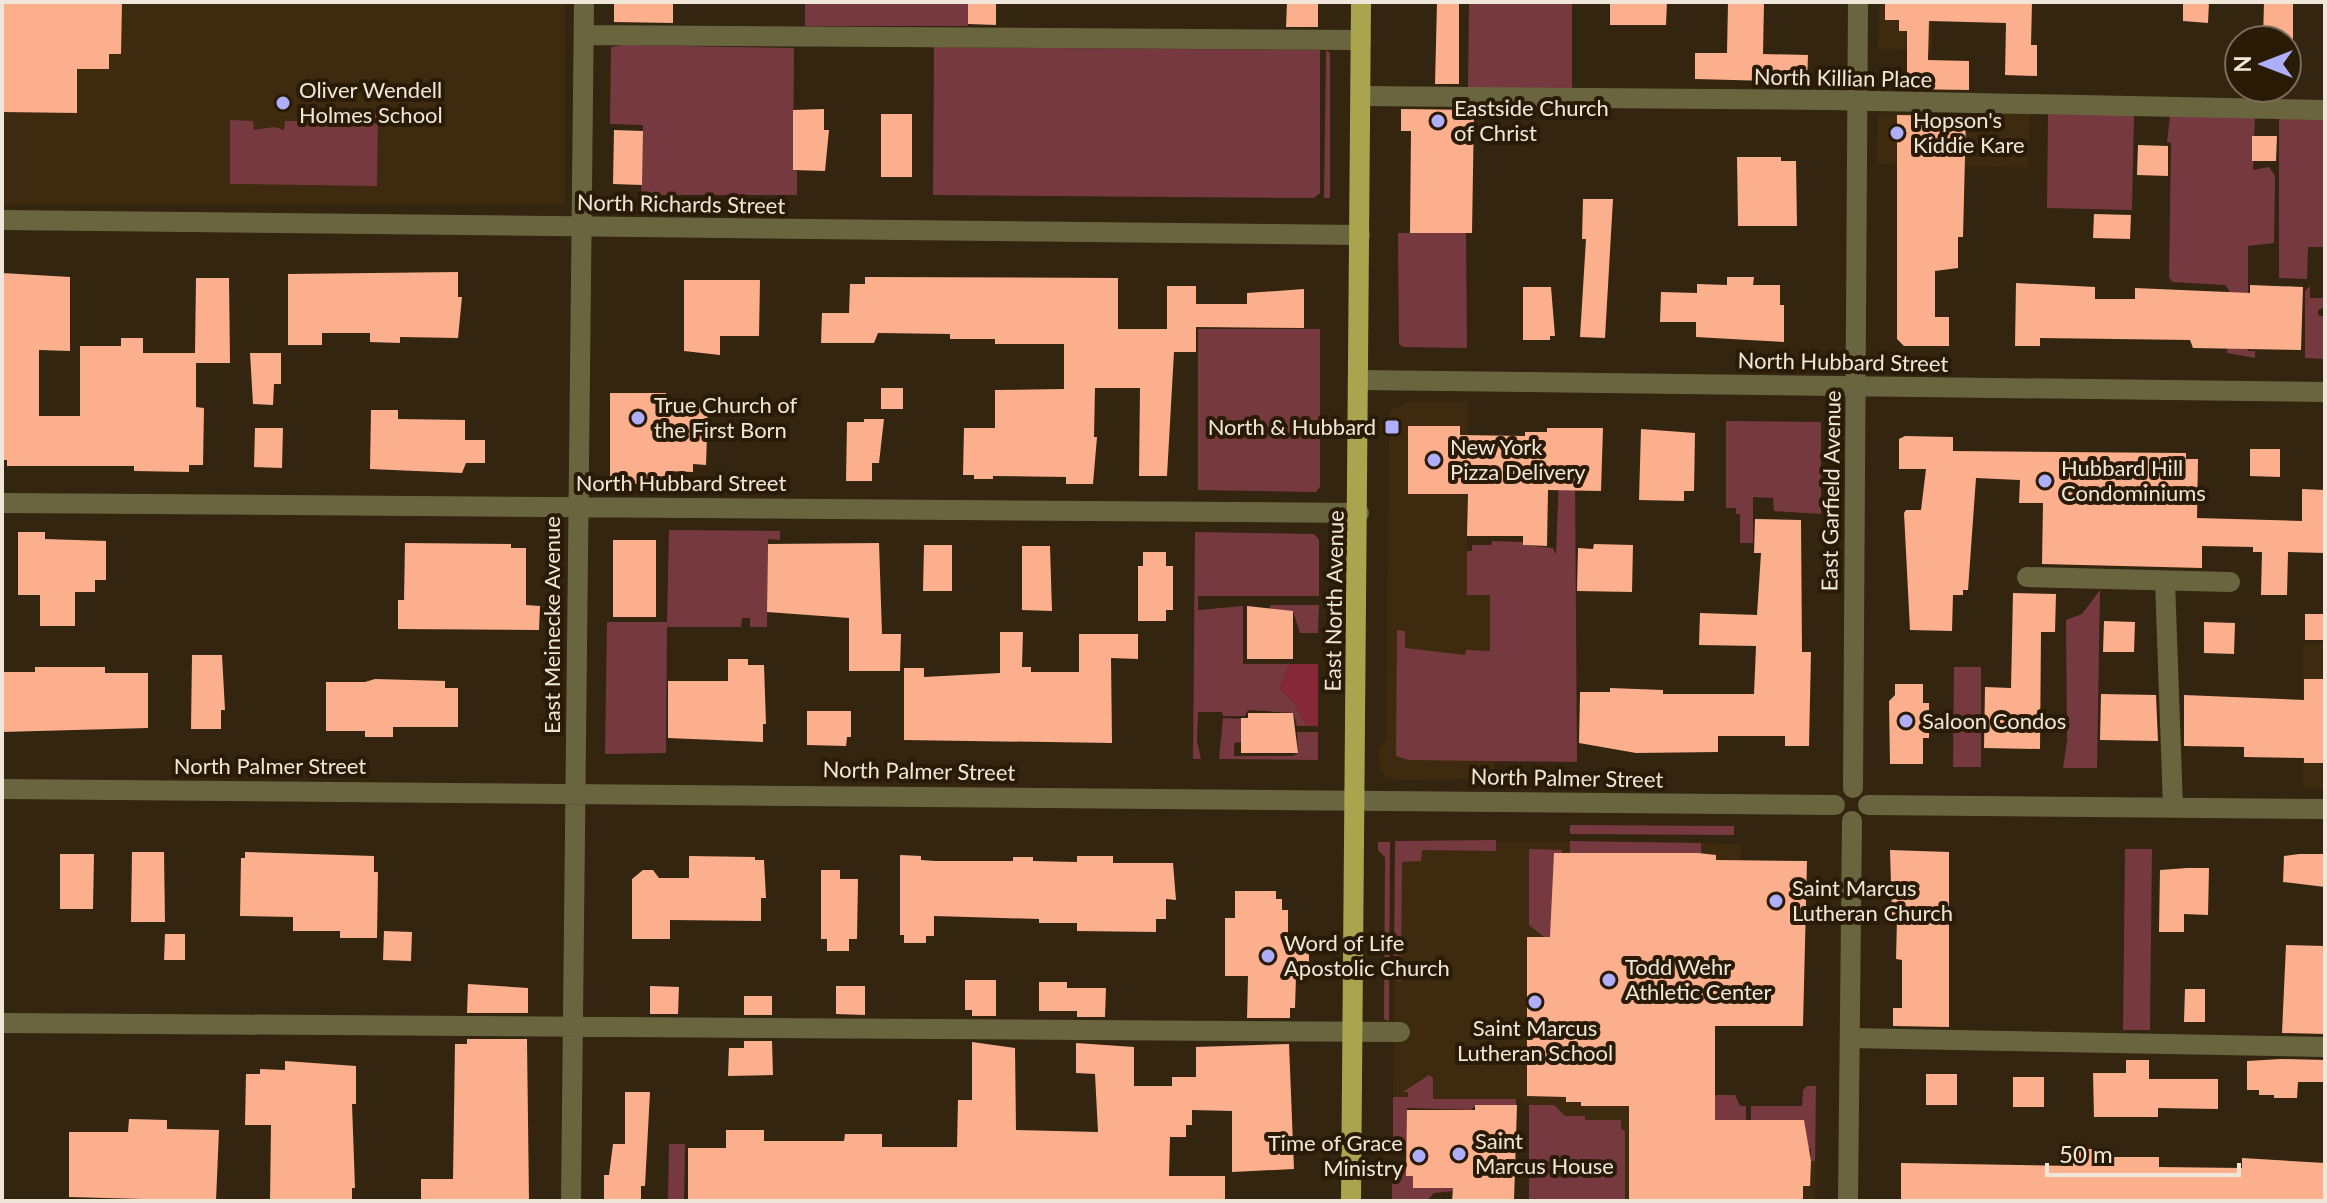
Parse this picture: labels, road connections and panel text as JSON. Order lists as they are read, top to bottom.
{
  "streets": {
    "main road": ["East North Avenue"],
    "street": [
      "North Killian Place",
      "North Richards Street",
      "North Hubbard Street",
      "East Garfield Avenue",
      "East Meinecke Avenue",
      "North Palmer Street"
    ]
  },
  "crossings": [
    ["North Killian Place", "East Garfield Avenue"],
    ["North Killian Place", "East North Avenue"],
    ["North Richards Street", "East North Avenue"],
    ["North Richards Street", "East Meinecke Avenue"],
    ["North Hubbard Street", "East Garfield Avenue"],
    ["North Hubbard Street", "East North Avenue"],
    ["North Hubbard Street", "East Meinecke Avenue"],
    ["East Garfield Avenue", "North Palmer Street"],
    ["East North Avenue", "North Palmer Street"],
    ["East Meinecke Avenue", "North Palmer Street"]
  ],
  "places": {
    "other": [
      "Oliver Wendell Holmes School",
      "Eastside Church of Christ",
      "Hopson's Kiddie Kare",
      "True Church of the First Born",
      "New York Pizza Delivery",
      "Hubbard Hill Condominiums",
      "Saloon Condos",
      "Saint Marcus Lutheran Church",
      "Word of Life Apostolic Church",
      "Todd Wehr Athletic Center",
      "Saint Marcus Lutheran School",
      "Saint Marcus House",
      "Time of Grace Ministry"
    ],
    "transit": ["North & Hubbard"]
  },
  "scale_bar": "50 m",
  "north": "left"
}
